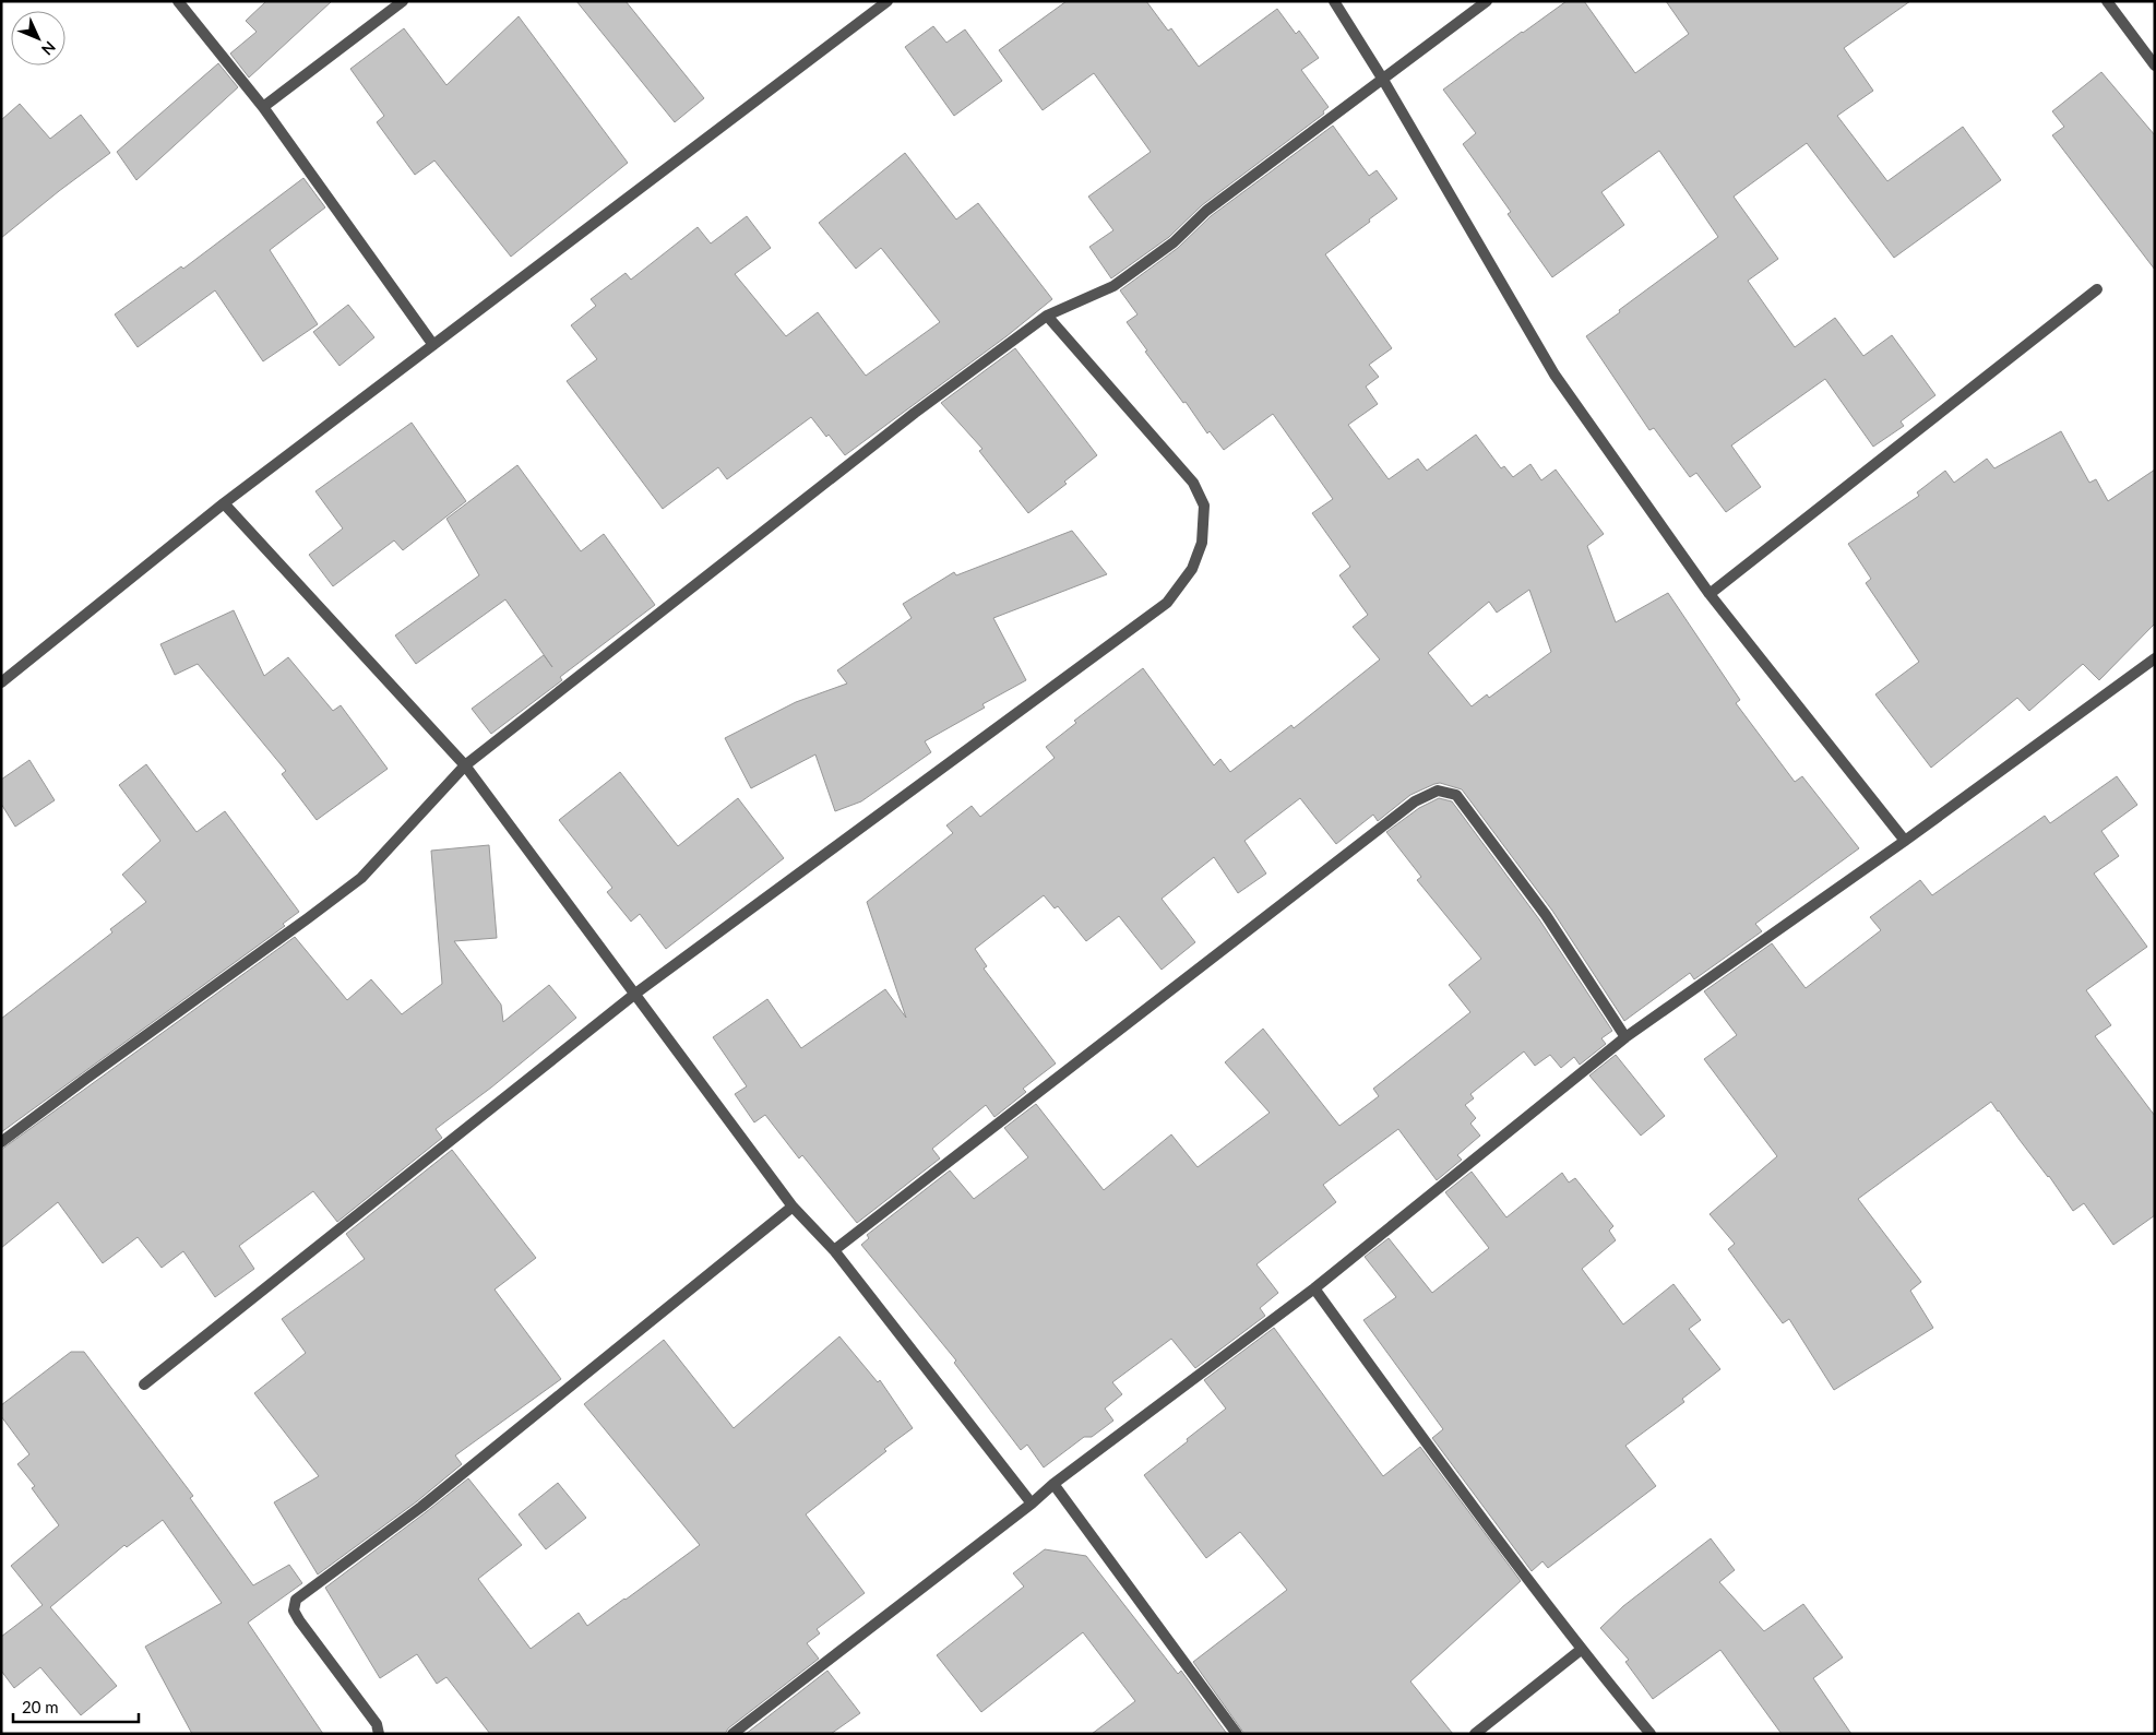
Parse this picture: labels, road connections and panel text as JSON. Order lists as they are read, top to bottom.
{
  "scale_bar": "20 m",
  "north": "bottom right"
}
